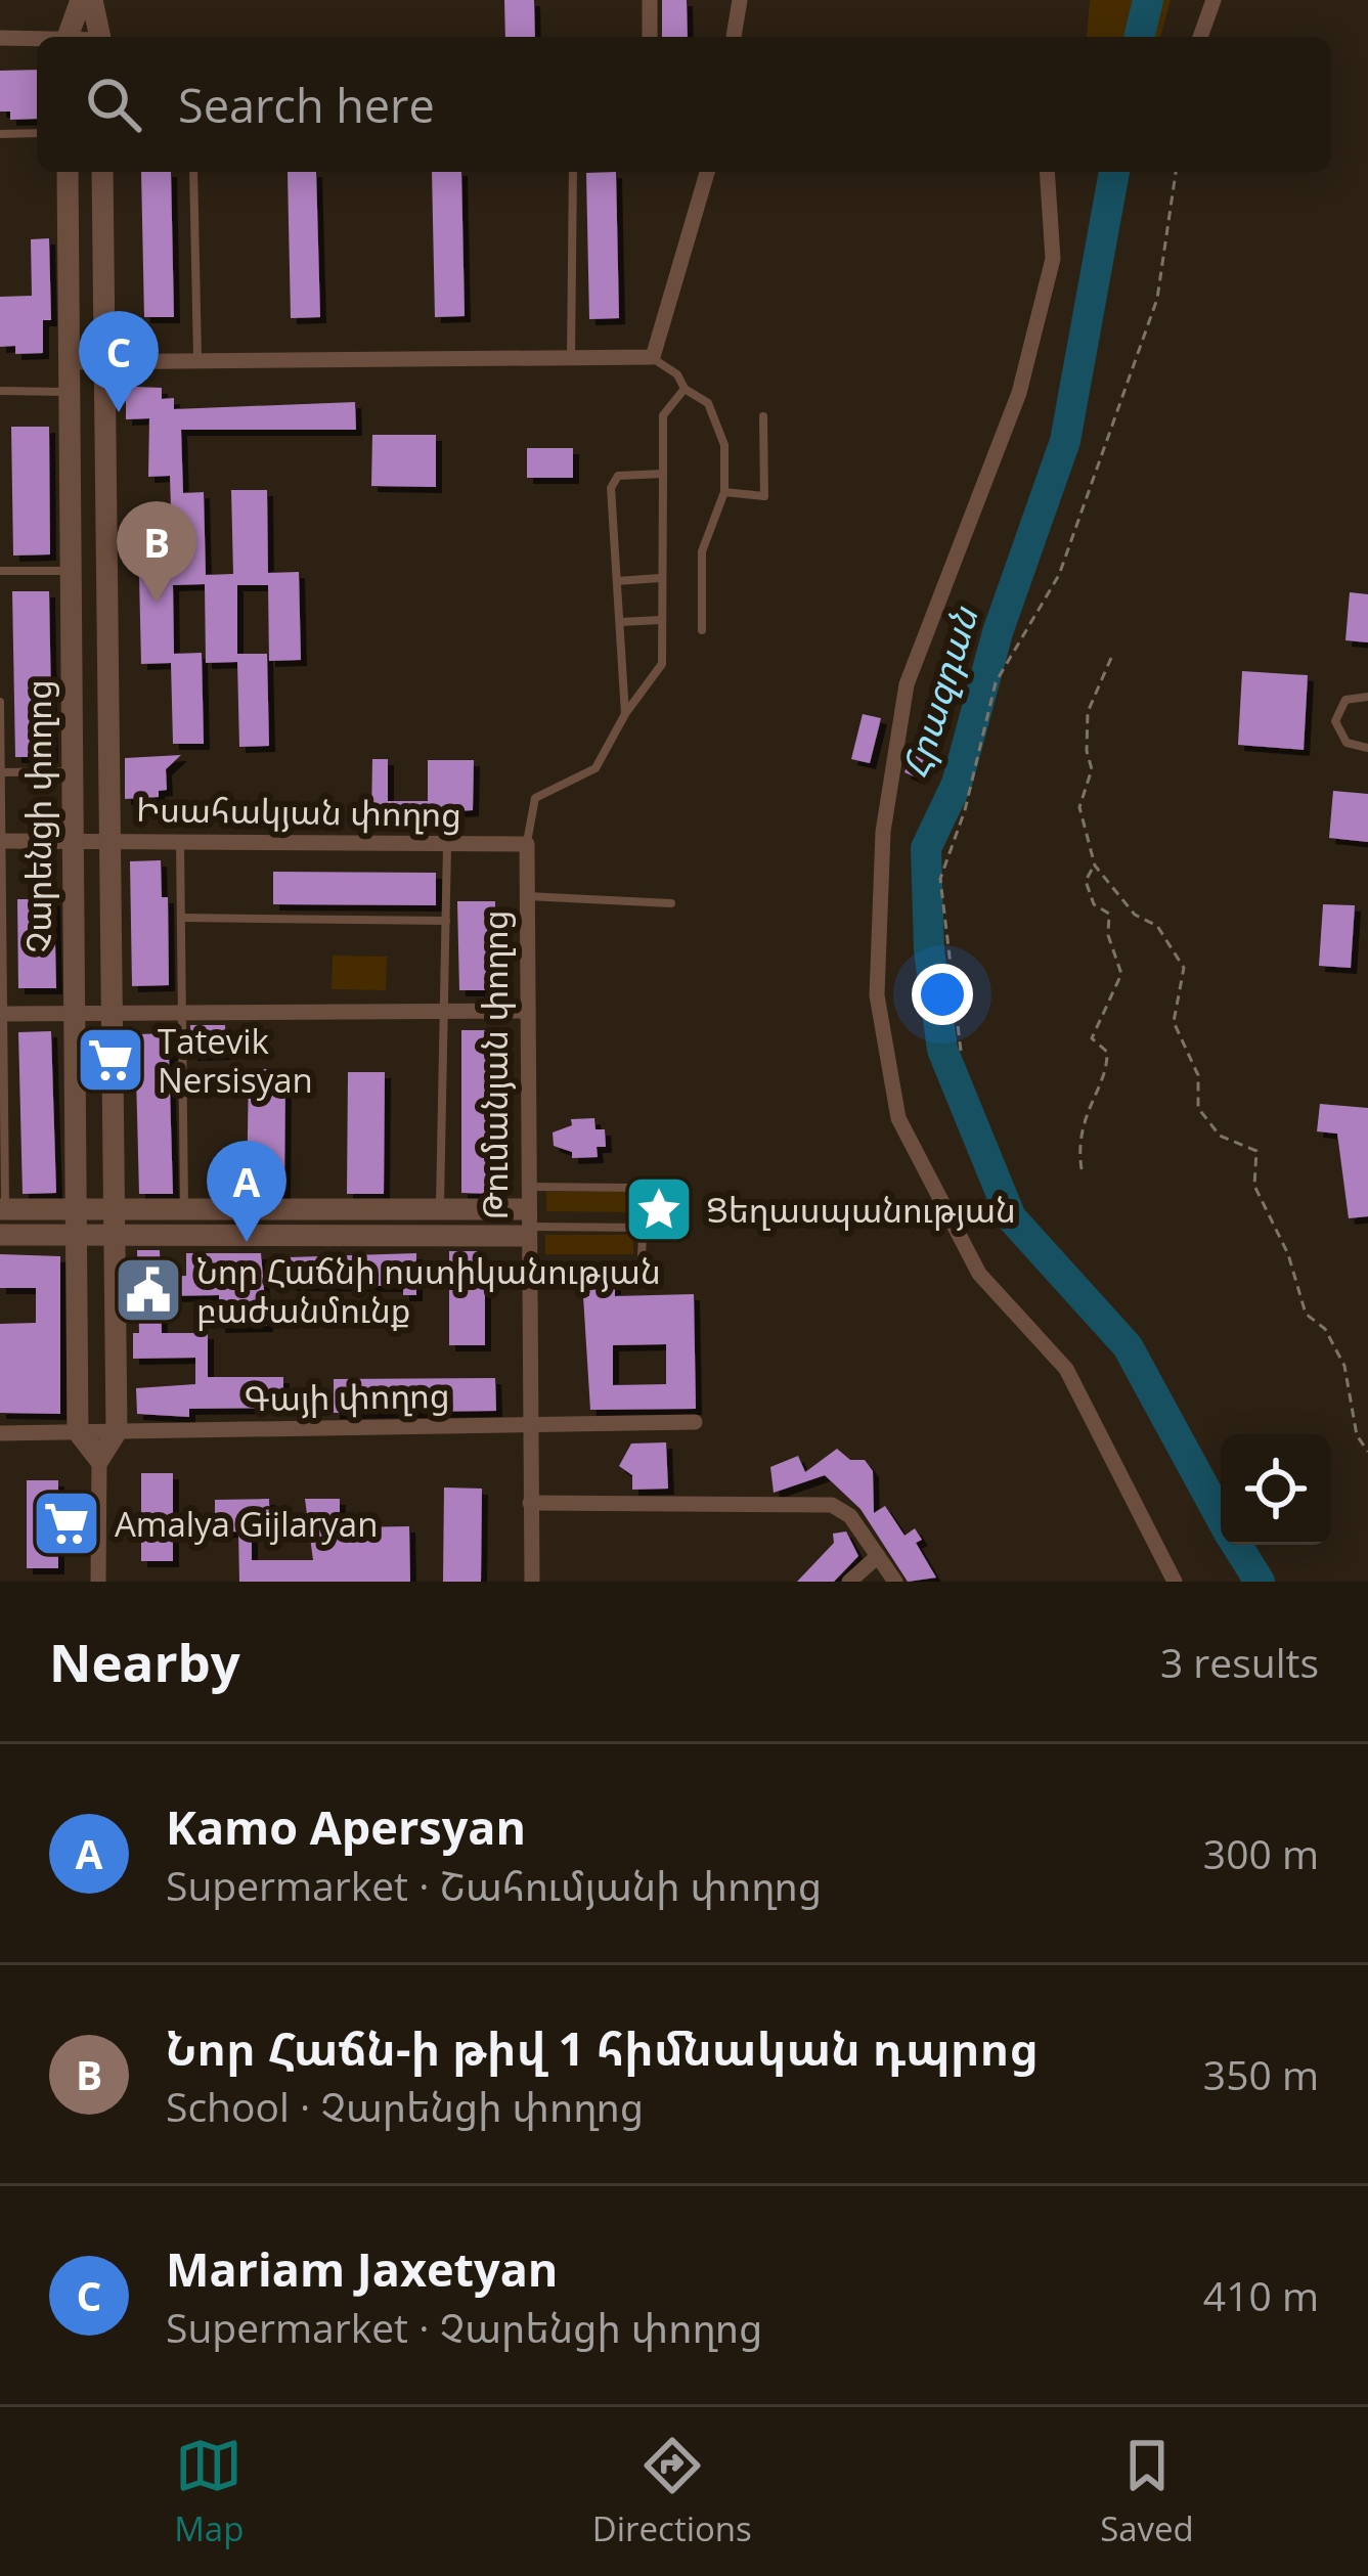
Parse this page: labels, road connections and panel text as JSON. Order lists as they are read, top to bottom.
{
  "streets": {
    "street": [
      "Իսահակյան փողոց",
      "Չարենցի փողոց",
      "Թումանյան փողոց",
      "Գայի փողոց"
    ]
  },
  "crossings": [
    ["Իսահակյան փողոց", "Չարենցի փողոց"],
    ["Իսահակյան փողոց", "Թումանյան փողոց"],
    ["Չարենցի փողոց", "Գայի փողոց"],
    ["Թումանյան փողոց", "Գայի փողոց"]
  ],
  "water": ["Հրազդան"],
  "places": {
    "supermarket": ["Tatevik Nersisyan", "Amalya Gijlaryan"],
    "place": ["Ցեղասպանության"],
    "public building": ["Նոր Հաճնի ոստիկանության բաժանմունք"]
  },
  "page": {
    "search": "Search here",
    "pins": ["C", "B", "A"],
    "heading": ["Nearby", "3 results"],
    "list": [
      {
        "mark": "A",
        "name": "Kamo Apersyan",
        "note": "Supermarket · Շահումյանի փողոց",
        "value": "300 m"
      },
      {
        "mark": "B",
        "name": "Նոր Հաճն-ի թիվ 1 հիմնական դպրոց",
        "note": "School · Չարենցի փողոց",
        "value": "350 m"
      },
      {
        "mark": "C",
        "name": "Mariam Jaxetyan",
        "note": "Supermarket · Չարենցի փողոց",
        "value": "410 m"
      }
    ],
    "nav": ["Map", "Directions", "Saved"]
  }
}
